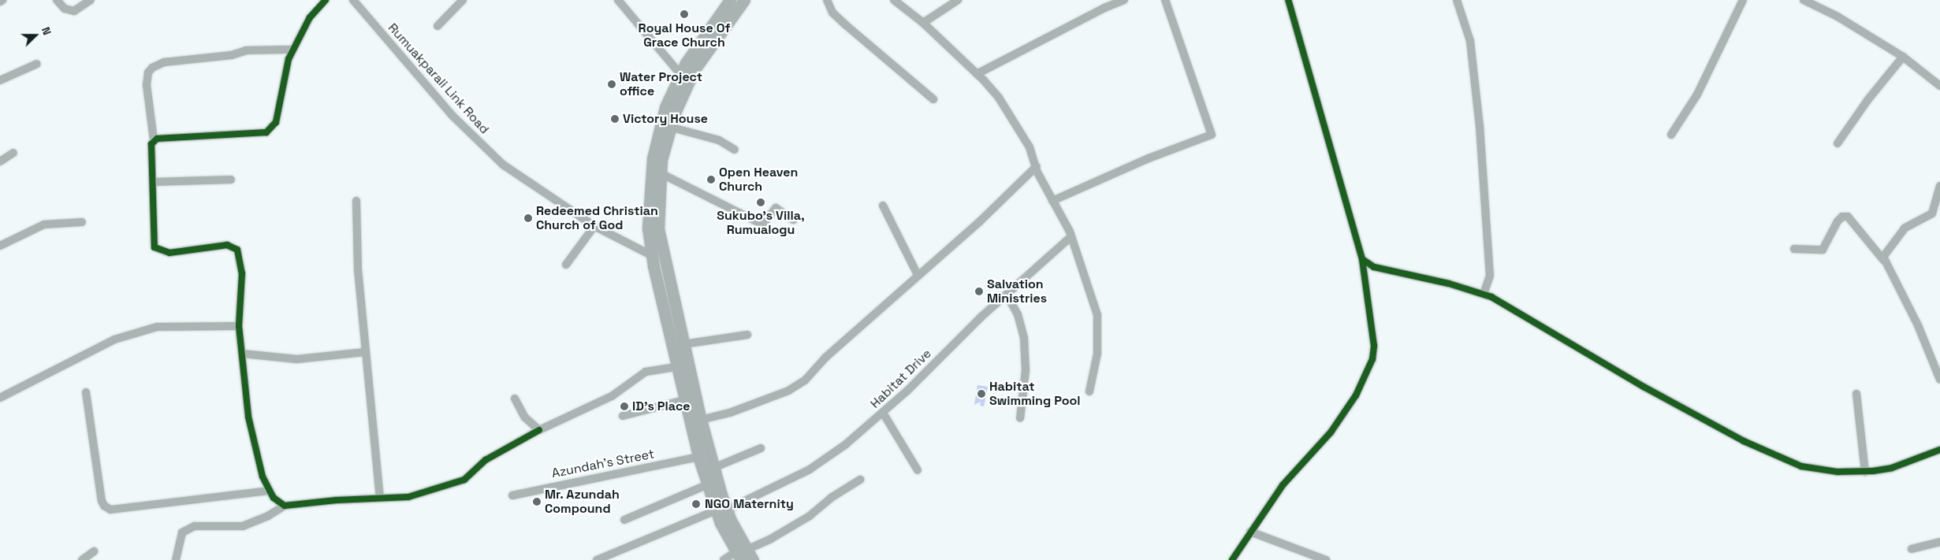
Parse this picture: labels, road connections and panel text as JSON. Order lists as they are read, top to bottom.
{
  "streets": {
    "street": ["Rumuakparali Link Road", "Habitat Drive", "Azundah's Street"]
  },
  "places": [
    "Royal House Of Grace Church",
    "Water Project office",
    "Victory House",
    "Open Heaven Church",
    "Sukubo's Villa, Rumualogu",
    "Redeemed Christian Church of God",
    "Salvation Ministries",
    "Habitat Swimming Pool",
    "ID's Place",
    "Mr. Azundah Compound",
    "NGO Maternity"
  ],
  "north": "right"
}
